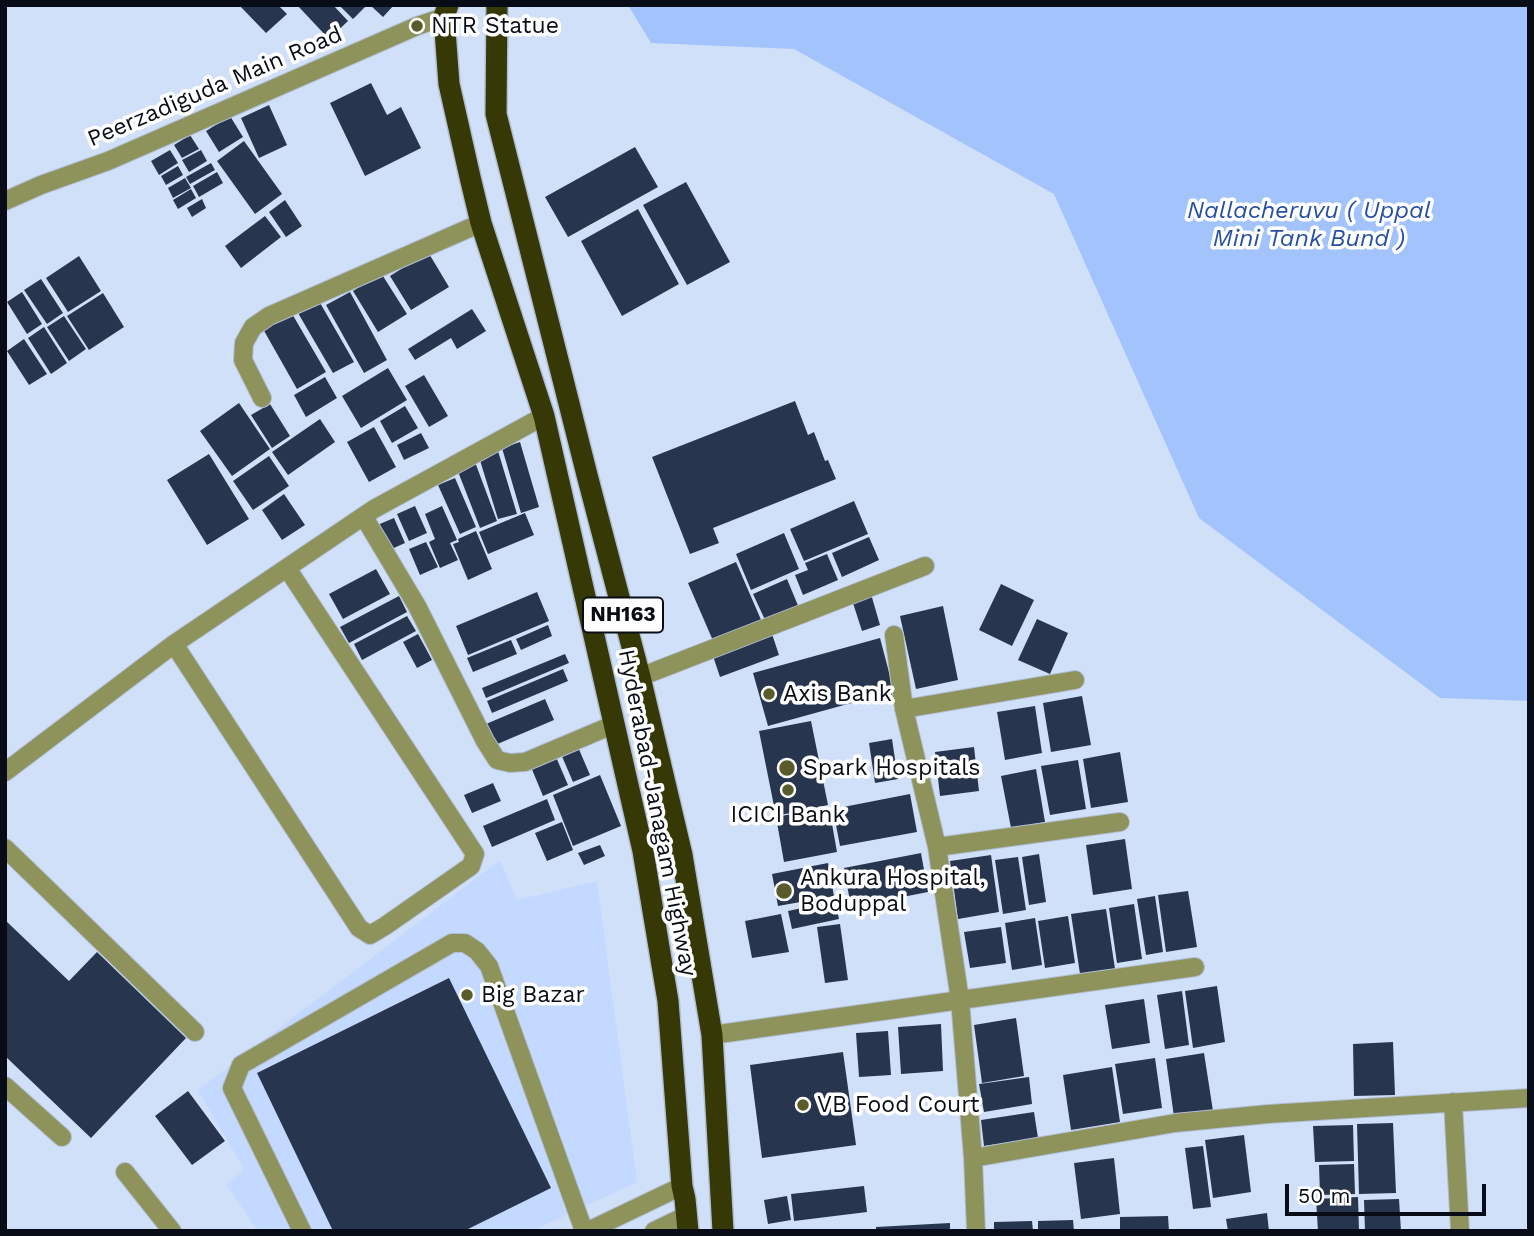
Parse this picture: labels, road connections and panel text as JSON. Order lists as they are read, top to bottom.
{
  "streets": {
    "highway": ["NH163", "Hyderabad-Janagam Highway"],
    "street": ["Peerzadiguda Main Road"]
  },
  "crossings": [
    ["Peerzadiguda Main Road", "Hyderabad-Janagam Highway"]
  ],
  "water": ["Nallacheruvu ( Uppal Mini Tank Bund )"],
  "places": [
    "NTR Statue",
    "Axis Bank",
    "Spark Hospitals",
    "ICICI Bank",
    "Ankura Hospital, Boduppal",
    "Big Bazar",
    "VB Food Court"
  ],
  "scale_bar": "50 m"
}
